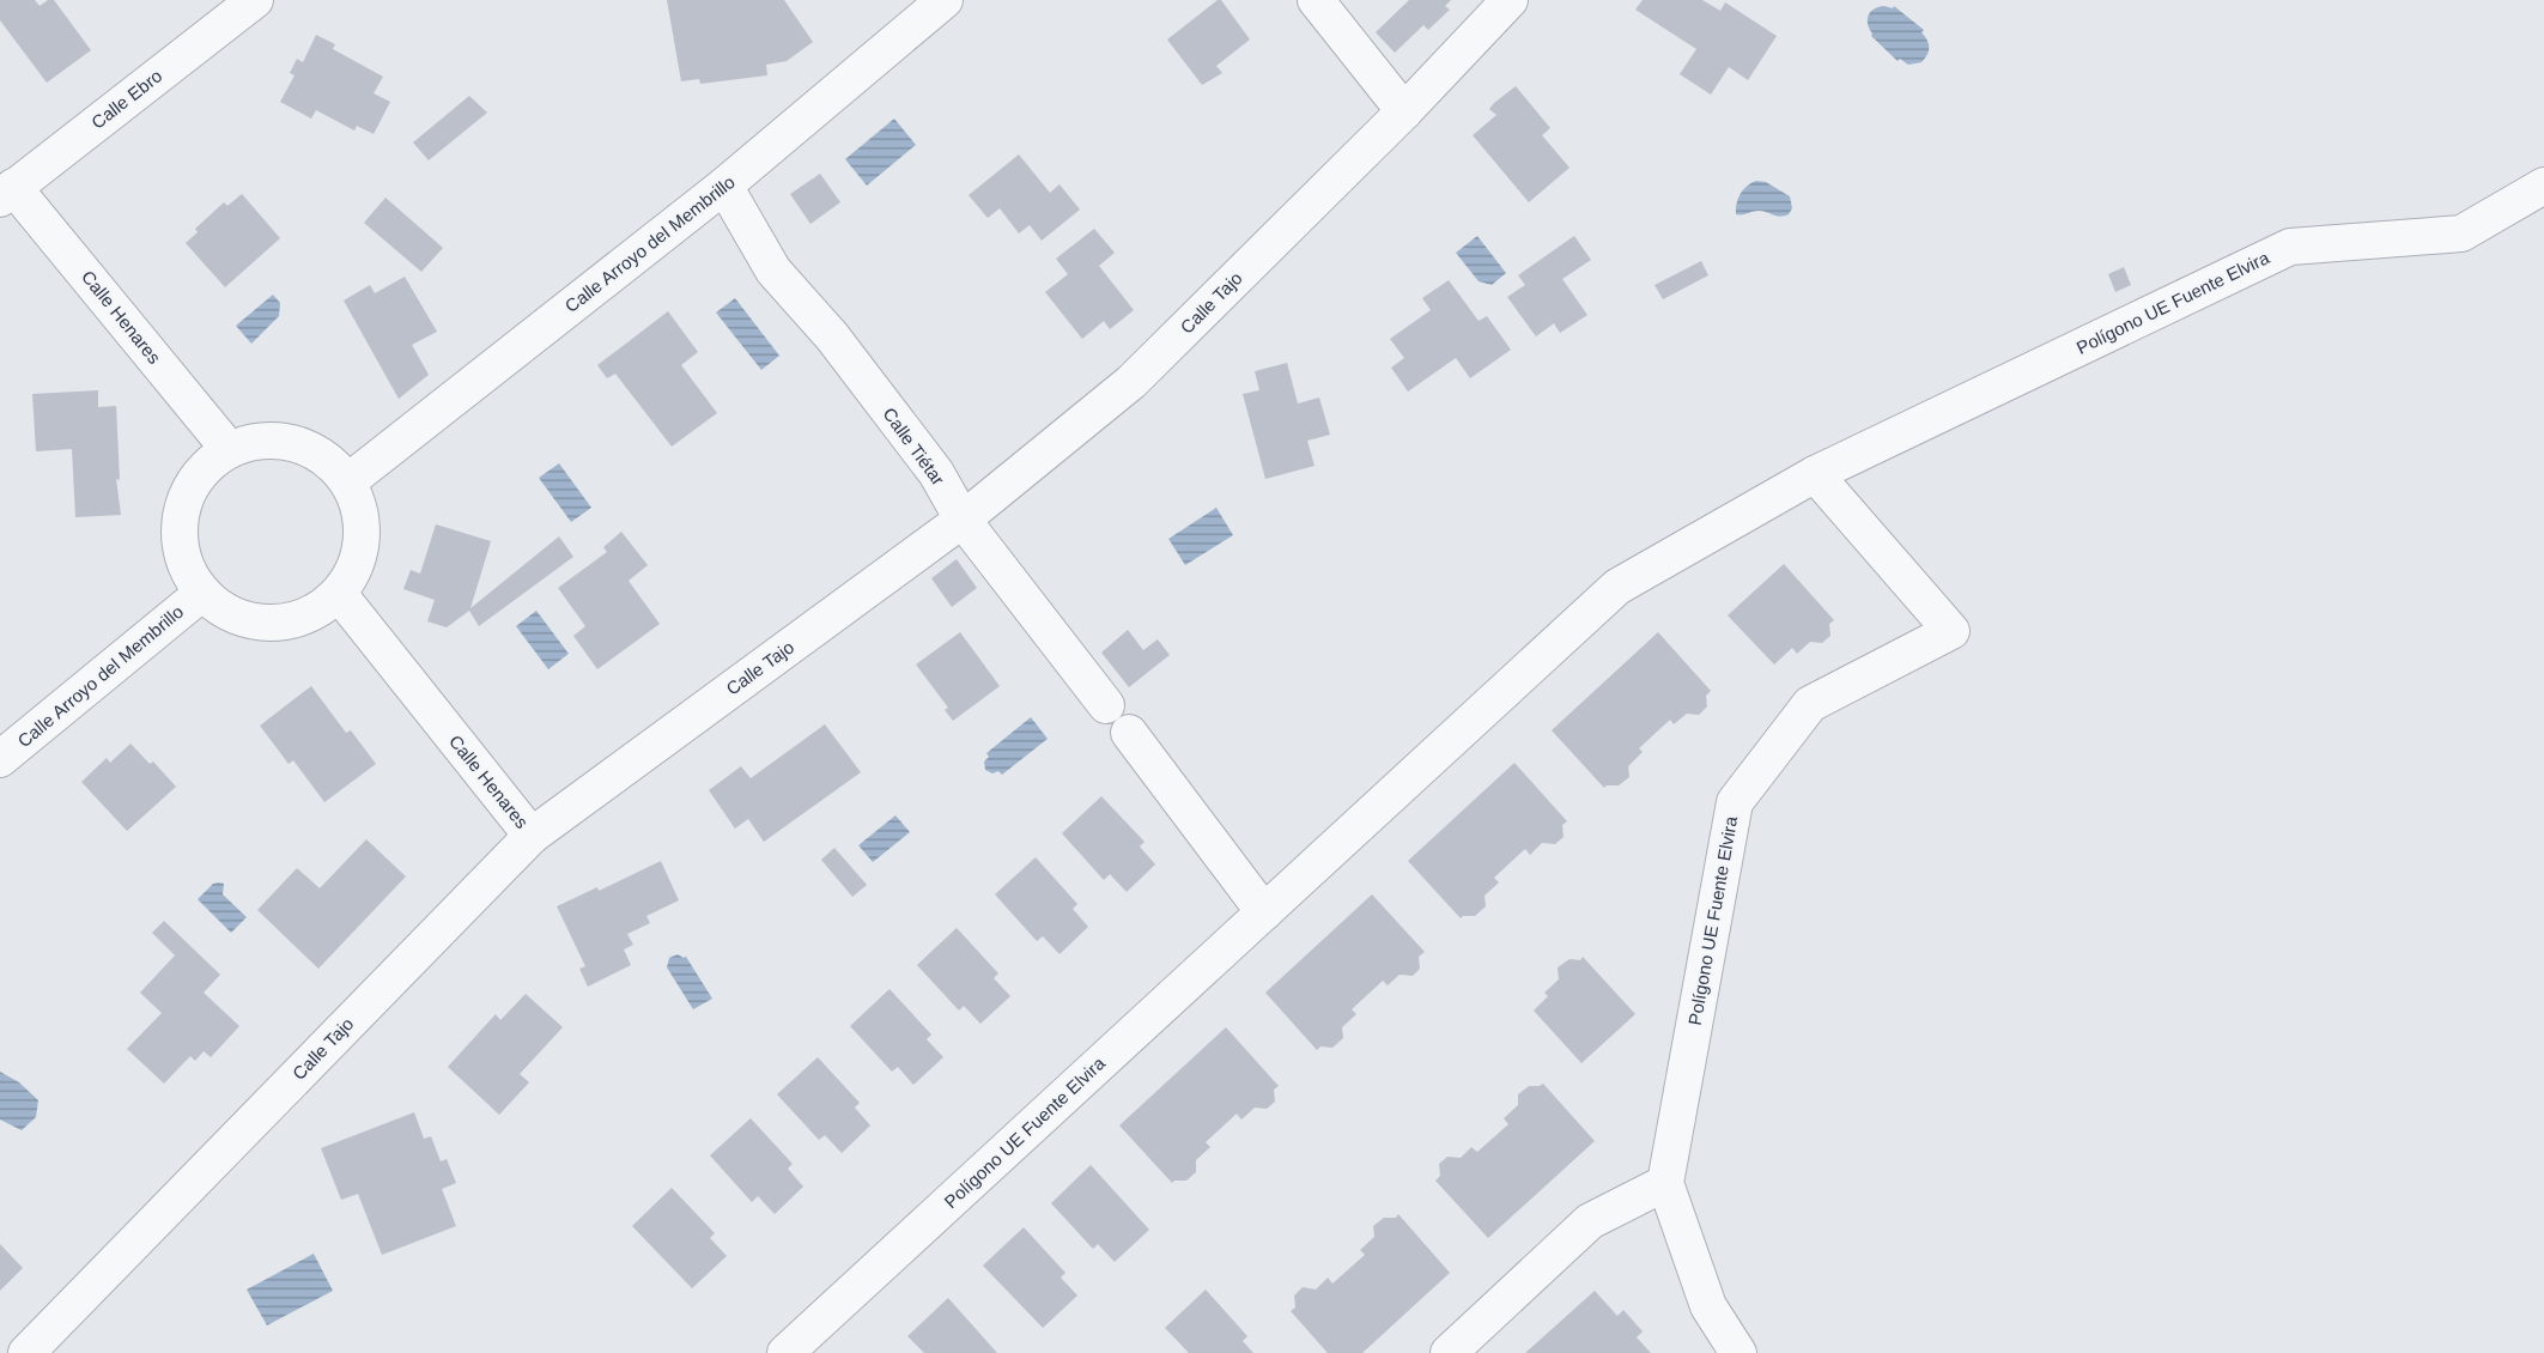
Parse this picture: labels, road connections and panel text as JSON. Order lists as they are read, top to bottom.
{
  "streets": {
    "street": [
      "Calle Ebro",
      "Calle Arroyo del Membrillo",
      "Calle Tajo",
      "Polígono UE Fuente Elvira",
      "Calle Henares",
      "Calle Tiétar"
    ]
  },
  "crossings": [
    ["Calle Ebro", "Calle Henares"],
    ["Calle Arroyo del Membrillo", "Calle Henares"],
    ["Calle Arroyo del Membrillo", "Calle Tiétar"],
    ["Calle Tajo", "Calle Henares"],
    ["Calle Tajo", "Calle Tiétar"],
    ["Polígono UE Fuente Elvira", "Calle Tiétar"]
  ]
}
